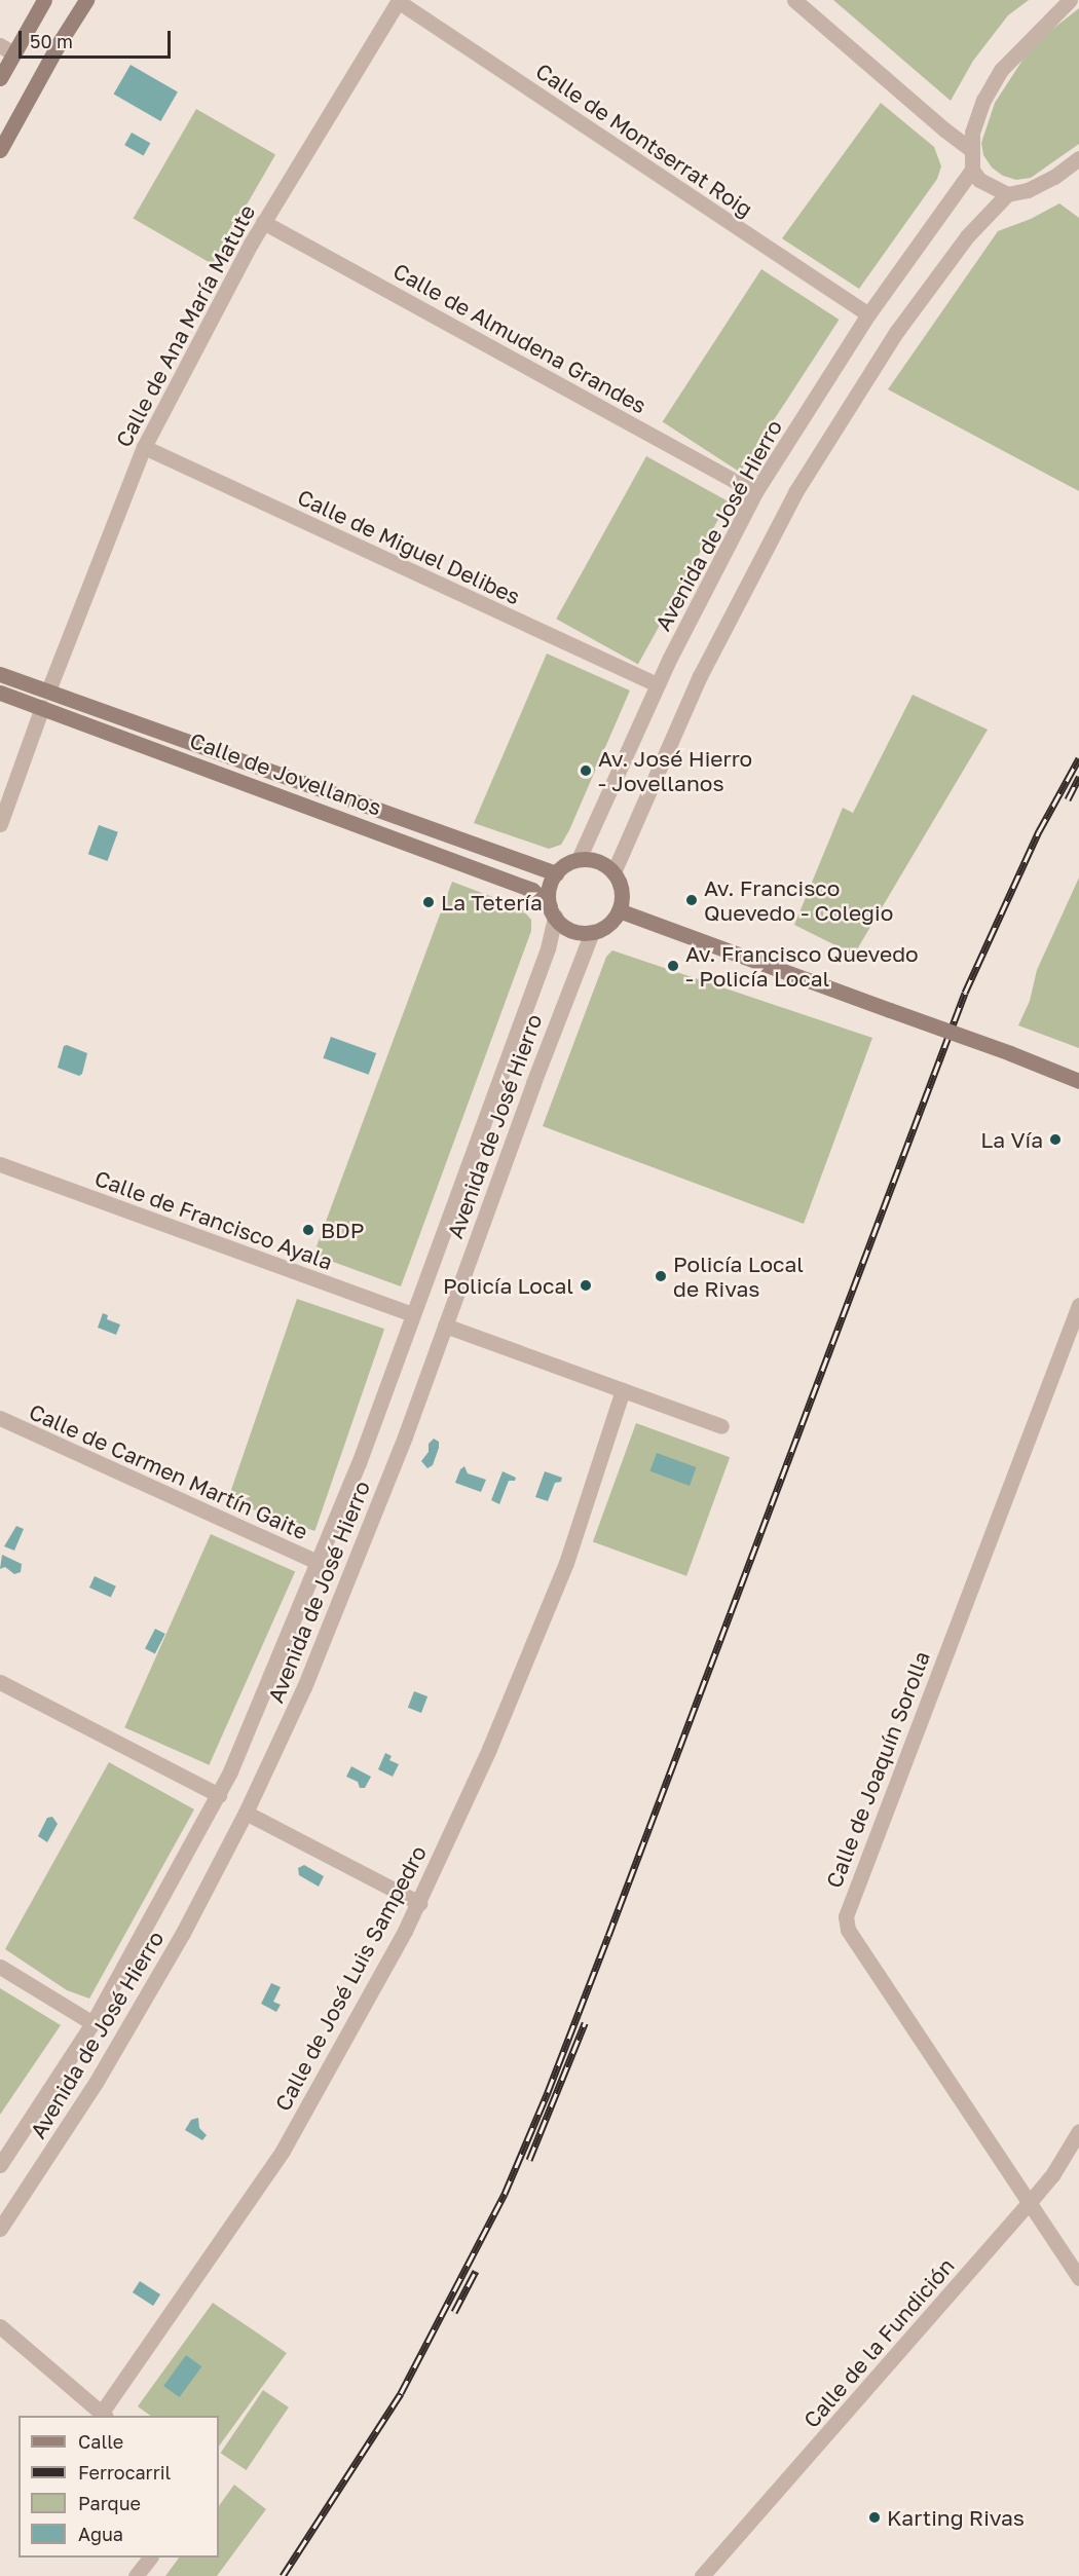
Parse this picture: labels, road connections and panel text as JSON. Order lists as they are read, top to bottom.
{
  "streets": {
    "street": [
      "Calle de Montserrat Roig",
      "Calle de Ana María Matute",
      "Calle de Almudena Grandes",
      "Avenida de José Hierro",
      "Calle de Miguel Delibes",
      "Calle de Jovellanos",
      "Calle de Francisco Ayala",
      "Calle de Carmen Martín Gaite",
      "Calle de Joaquín Sorolla",
      "Calle de José Luis Sampedro",
      "Calle de la Fundición"
    ]
  },
  "crossings": [
    ["Calle de Montserrat Roig", "Calle de Ana María Matute"],
    ["Calle de Montserrat Roig", "Avenida de José Hierro"],
    ["Calle de Ana María Matute", "Calle de Almudena Grandes"],
    ["Calle de Ana María Matute", "Calle de Miguel Delibes"],
    ["Calle de Ana María Matute", "Calle de Jovellanos"],
    ["Calle de Almudena Grandes", "Avenida de José Hierro"],
    ["Avenida de José Hierro", "Calle de Miguel Delibes"],
    ["Avenida de José Hierro", "Calle de Jovellanos"],
    ["Avenida de José Hierro", "Calle de Francisco Ayala"],
    ["Avenida de José Hierro", "Calle de Carmen Martín Gaite"],
    ["Calle de Joaquín Sorolla", "Calle de la Fundición"]
  ],
  "places": [
    "Av. José Hierro - Jovellanos",
    "Av. Francisco Quevedo - Colegio",
    "La Tetería",
    "Av. Francisco Quevedo - Policía Local",
    "La Vía",
    "BDP",
    "Policía Local de Rivas",
    "Policía Local",
    "Karting Rivas"
  ],
  "legend": [
    "Calle",
    "Ferrocarril",
    "Parque",
    "Agua"
  ],
  "scale_bar": "50 m"
}
